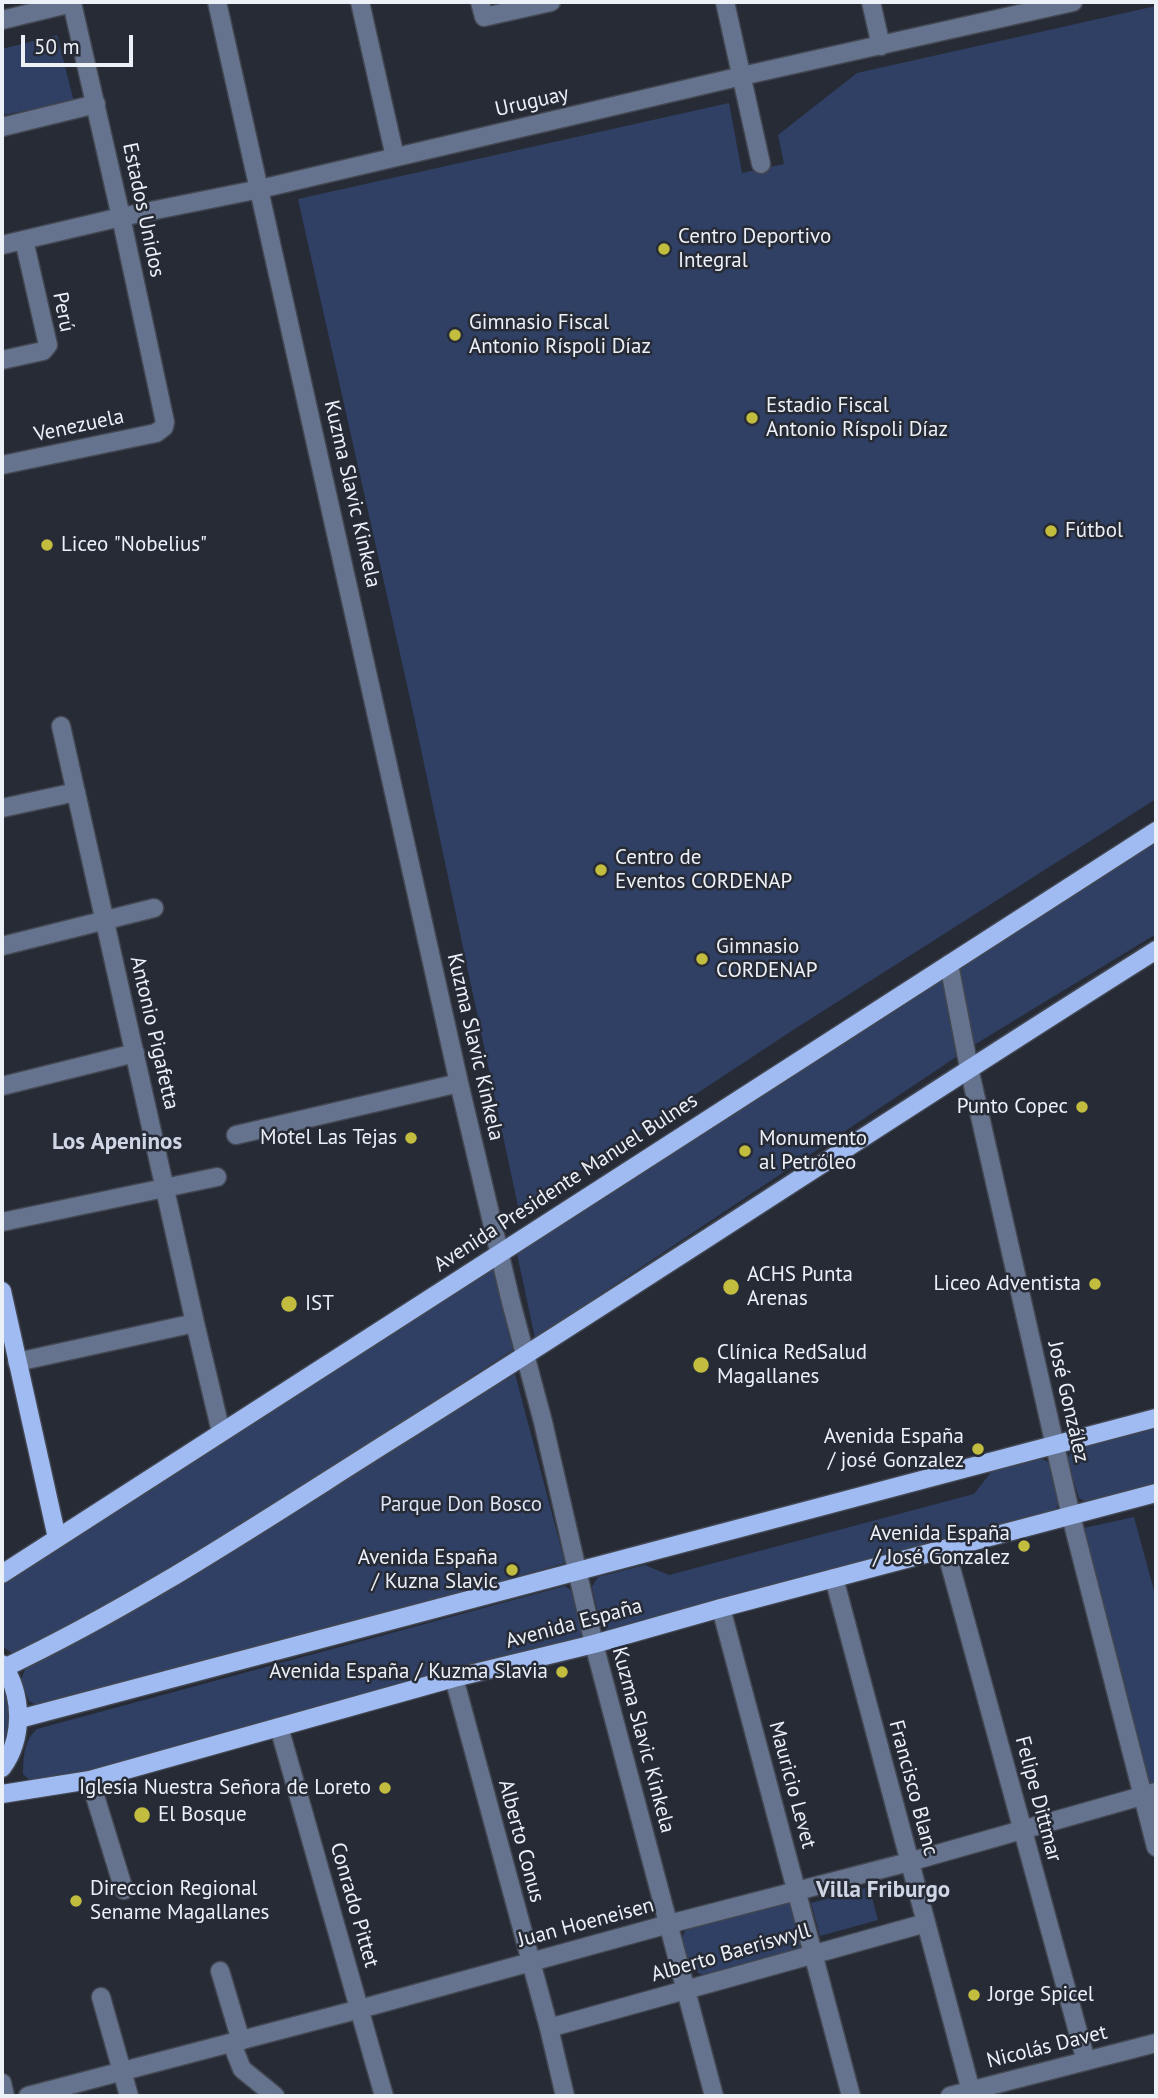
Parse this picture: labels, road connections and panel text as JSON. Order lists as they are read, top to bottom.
{
  "streets": {
    "main road": ["Avenida Presidente Manuel Bulnes", "Avenida España"],
    "street": [
      "Uruguay",
      "Estados Unidos",
      "Perú",
      "Venezuela",
      "Kuzma Slavic Kinkela",
      "Antonio Pigafetta",
      "José González",
      "Mauricio Levet",
      "Francisco Blanc",
      "Felipe Dittmar",
      "Alberto Conus",
      "Conrado Pittet",
      "Juan Hoeneisen",
      "Alberto Baeriswyll",
      "Nicolás Davet"
    ]
  },
  "crossings": [
    ["Uruguay", "Estados Unidos"],
    ["Uruguay", "Perú"],
    ["Uruguay", "Kuzma Slavic Kinkela"],
    ["Estados Unidos", "Venezuela"],
    ["Kuzma Slavic Kinkela", "Avenida Presidente Manuel Bulnes"],
    ["Kuzma Slavic Kinkela", "Avenida España"],
    ["Kuzma Slavic Kinkela", "Juan Hoeneisen"],
    ["Kuzma Slavic Kinkela", "Alberto Baeriswyll"],
    ["Antonio Pigafetta", "Avenida Presidente Manuel Bulnes"],
    ["Avenida Presidente Manuel Bulnes", "José González"],
    ["José González", "Avenida España"],
    ["José González", "Juan Hoeneisen"],
    ["Avenida España", "Mauricio Levet"],
    ["Avenida España", "Francisco Blanc"],
    ["Avenida España", "Felipe Dittmar"],
    ["Avenida España", "Alberto Conus"],
    ["Avenida España", "Conrado Pittet"],
    ["Mauricio Levet", "Juan Hoeneisen"],
    ["Mauricio Levet", "Alberto Baeriswyll"],
    ["Francisco Blanc", "Juan Hoeneisen"],
    ["Francisco Blanc", "Alberto Baeriswyll"],
    ["Francisco Blanc", "Nicolás Davet"],
    ["Felipe Dittmar", "Juan Hoeneisen"],
    ["Felipe Dittmar", "Nicolás Davet"],
    ["Alberto Conus", "Juan Hoeneisen"],
    ["Alberto Conus", "Alberto Baeriswyll"],
    ["Conrado Pittet", "Juan Hoeneisen"]
  ],
  "districts": ["Los Apeninos", "Villa Friburgo"],
  "parks": ["Parque Don Bosco"],
  "places": [
    "Centro Deportivo Integral",
    "Gimnasio Fiscal Antonio Ríspoli Díaz",
    "Estadio Fiscal Antonio Ríspoli Díaz",
    "Fútbol",
    "Liceo \"Nobelius\"",
    "Centro de Eventos CORDENAP",
    "Gimnasio CORDENAP",
    "Punto Copec",
    "Motel Las Tejas",
    "Monumento al Petróleo",
    "Liceo Adventista",
    "ACHS Punta Arenas",
    "IST",
    "Clínica RedSalud Magallanes",
    "Avenida España / josé Gonzalez",
    "Avenida España / José Gonzalez",
    "Avenida España / Kuzna Slavic",
    "Avenida España / Kuzma Slavia",
    "Iglesia Nuestra Señora de Loreto",
    "El Bosque",
    "Direccion Regional Sename Magallanes",
    "Jorge Spicel"
  ],
  "scale_bar": "50 m"
}
